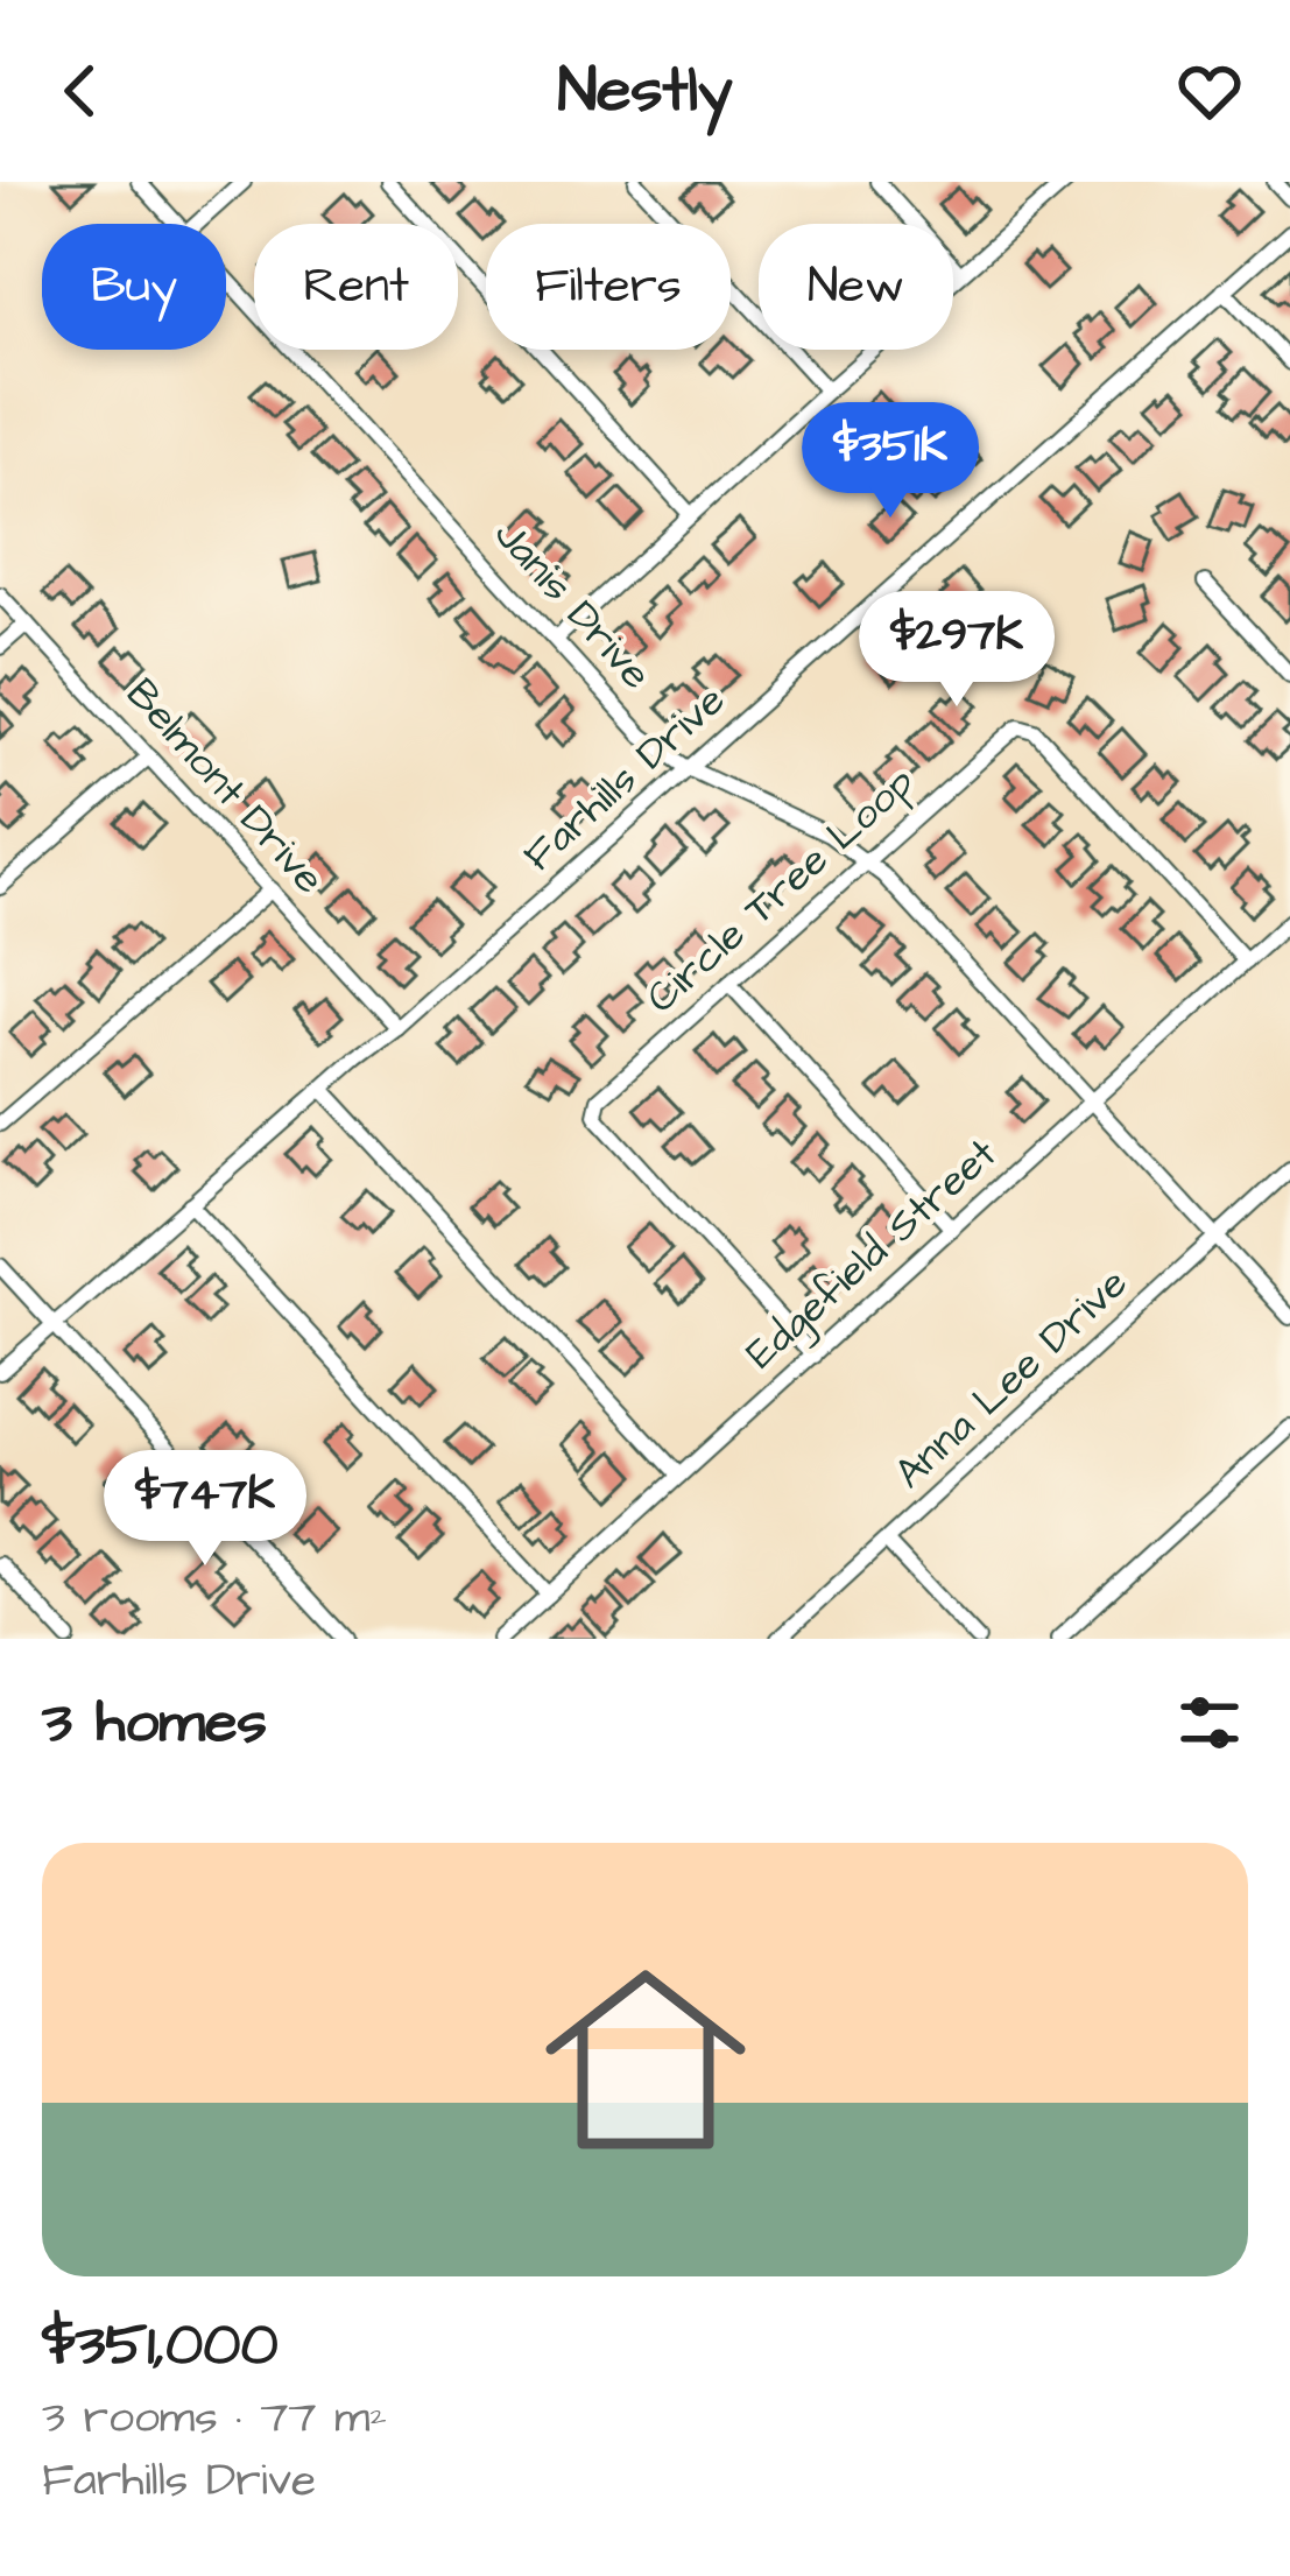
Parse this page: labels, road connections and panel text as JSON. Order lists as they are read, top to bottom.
{
  "streets": {
    "street": [
      "Janis Drive",
      "Farhills Drive",
      "Belmont Drive",
      "Circle Tree Loop",
      "Edgefield Street",
      "Anna Lee Drive"
    ]
  },
  "crossings": [
    ["Janis Drive", "Farhills Drive"],
    ["Janis Drive", "Circle Tree Loop"],
    ["Janis Drive", "Edgefield Street"],
    ["Janis Drive", "Anna Lee Drive"],
    ["Farhills Drive", "Belmont Drive"],
    ["Circle Tree Loop", "Edgefield Street"]
  ],
  "page": {
    "header": "Nestly",
    "chip": [
      "Buy",
      "Rent",
      "Filters",
      "New"
    ],
    "price": ["$351K", "$297K", "$747K"],
    "heading": "3 homes",
    "list": [
      {
        "name": "$351,000",
        "note": "3 rooms · 77 m² · Farhills Drive"
      }
    ]
  }
}
